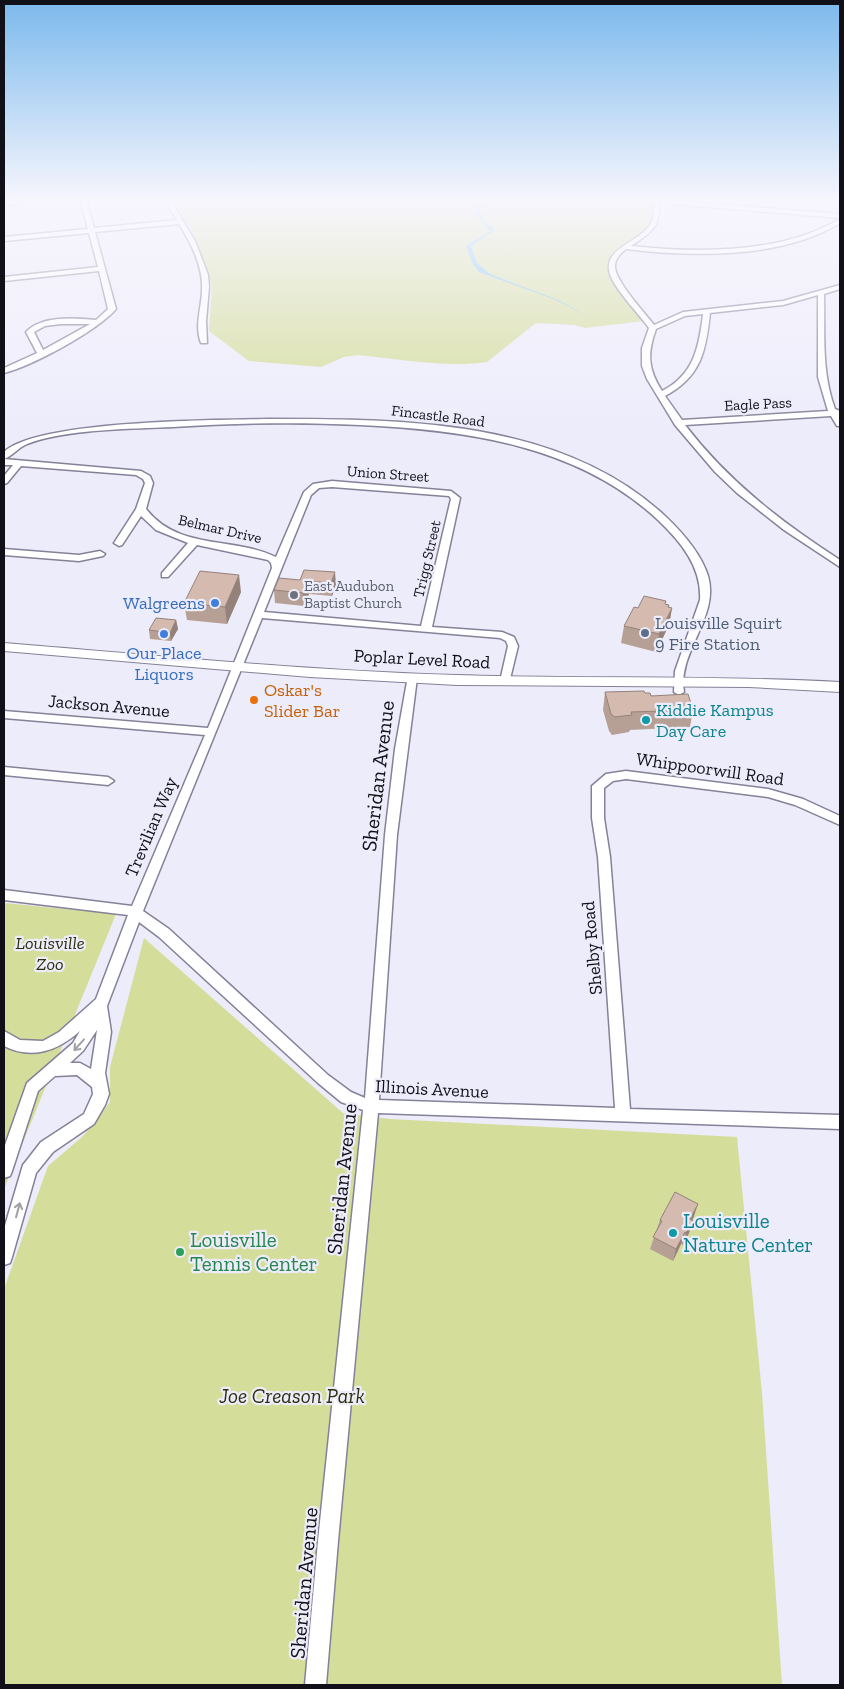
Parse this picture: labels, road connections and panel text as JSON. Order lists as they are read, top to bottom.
{
  "streets": {
    "main road": ["Poplar Level Road"],
    "street": [
      "Eagle Pass",
      "Fincastle Road",
      "Union Street",
      "Belmar Drive",
      "Trigg Street",
      "Jackson Avenue",
      "Whippoorwill Road",
      "Sheridan Avenue",
      "Trevilian Way",
      "Shelby Road",
      "Illinois Avenue"
    ]
  },
  "crossings": [
    ["Fincastle Road", "Poplar Level Road"],
    ["Union Street", "Belmar Drive"],
    ["Union Street", "Trigg Street"],
    ["Belmar Drive", "Poplar Level Road"],
    ["Belmar Drive", "Trevilian Way"],
    ["Poplar Level Road", "Sheridan Avenue"],
    ["Poplar Level Road", "Trevilian Way"],
    ["Jackson Avenue", "Trevilian Way"],
    ["Whippoorwill Road", "Shelby Road"],
    ["Sheridan Avenue", "Illinois Avenue"],
    ["Trevilian Way", "Illinois Avenue"],
    ["Shelby Road", "Illinois Avenue"]
  ],
  "parks": ["Louisville Zoo", "Joe Creason Park"],
  "places": [
    "East Audubon Baptist Church",
    "Walgreens",
    "Louisville Squirt 9 Fire Station",
    "Our Place Liquors",
    "Oskar's Slider Bar",
    "Kiddie Kampus Day Care",
    "Louisville Nature Center",
    "Louisville Tennis Center"
  ]
}
